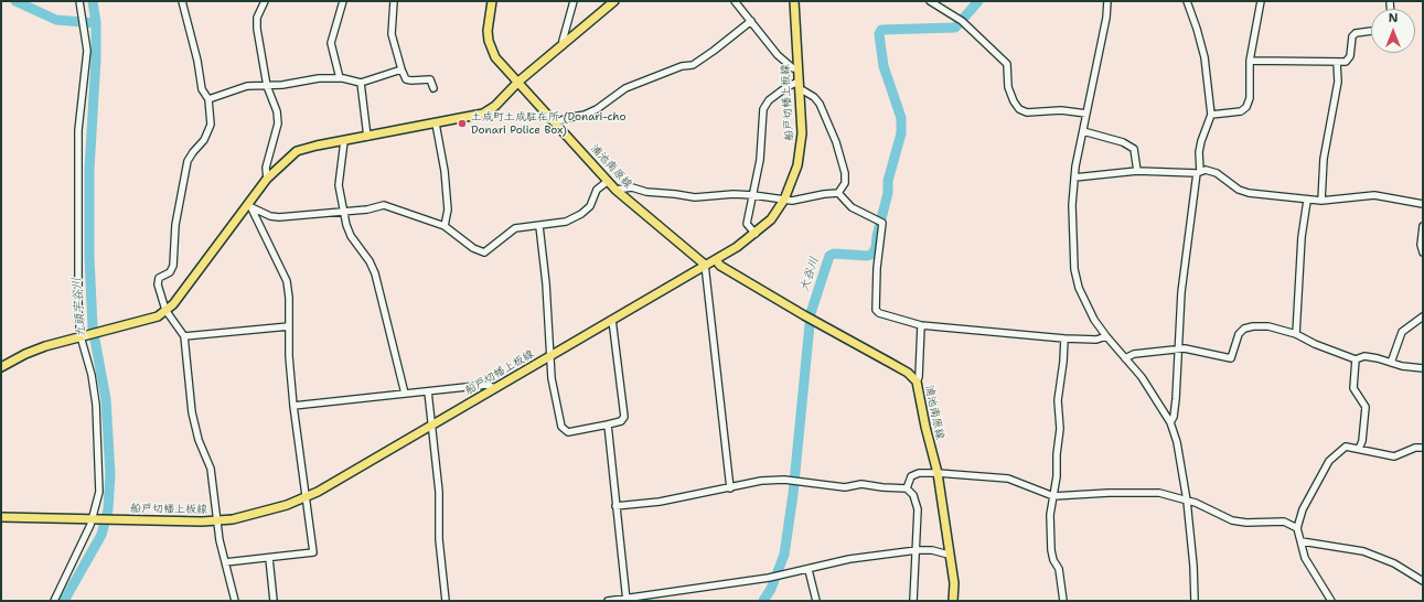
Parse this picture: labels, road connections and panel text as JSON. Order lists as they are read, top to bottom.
{
  "streets": {
    "main road": ["船戸切幡上板線", "浦池南原線"]
  },
  "crossings": [
    ["船戸切幡上板線", "浦池南原線"]
  ],
  "water": ["大谷川", "九頭宇谷川"],
  "places": ["土成町土成駐在所 (Donari-cho Donari Police Box)"],
  "north": "top"
}
